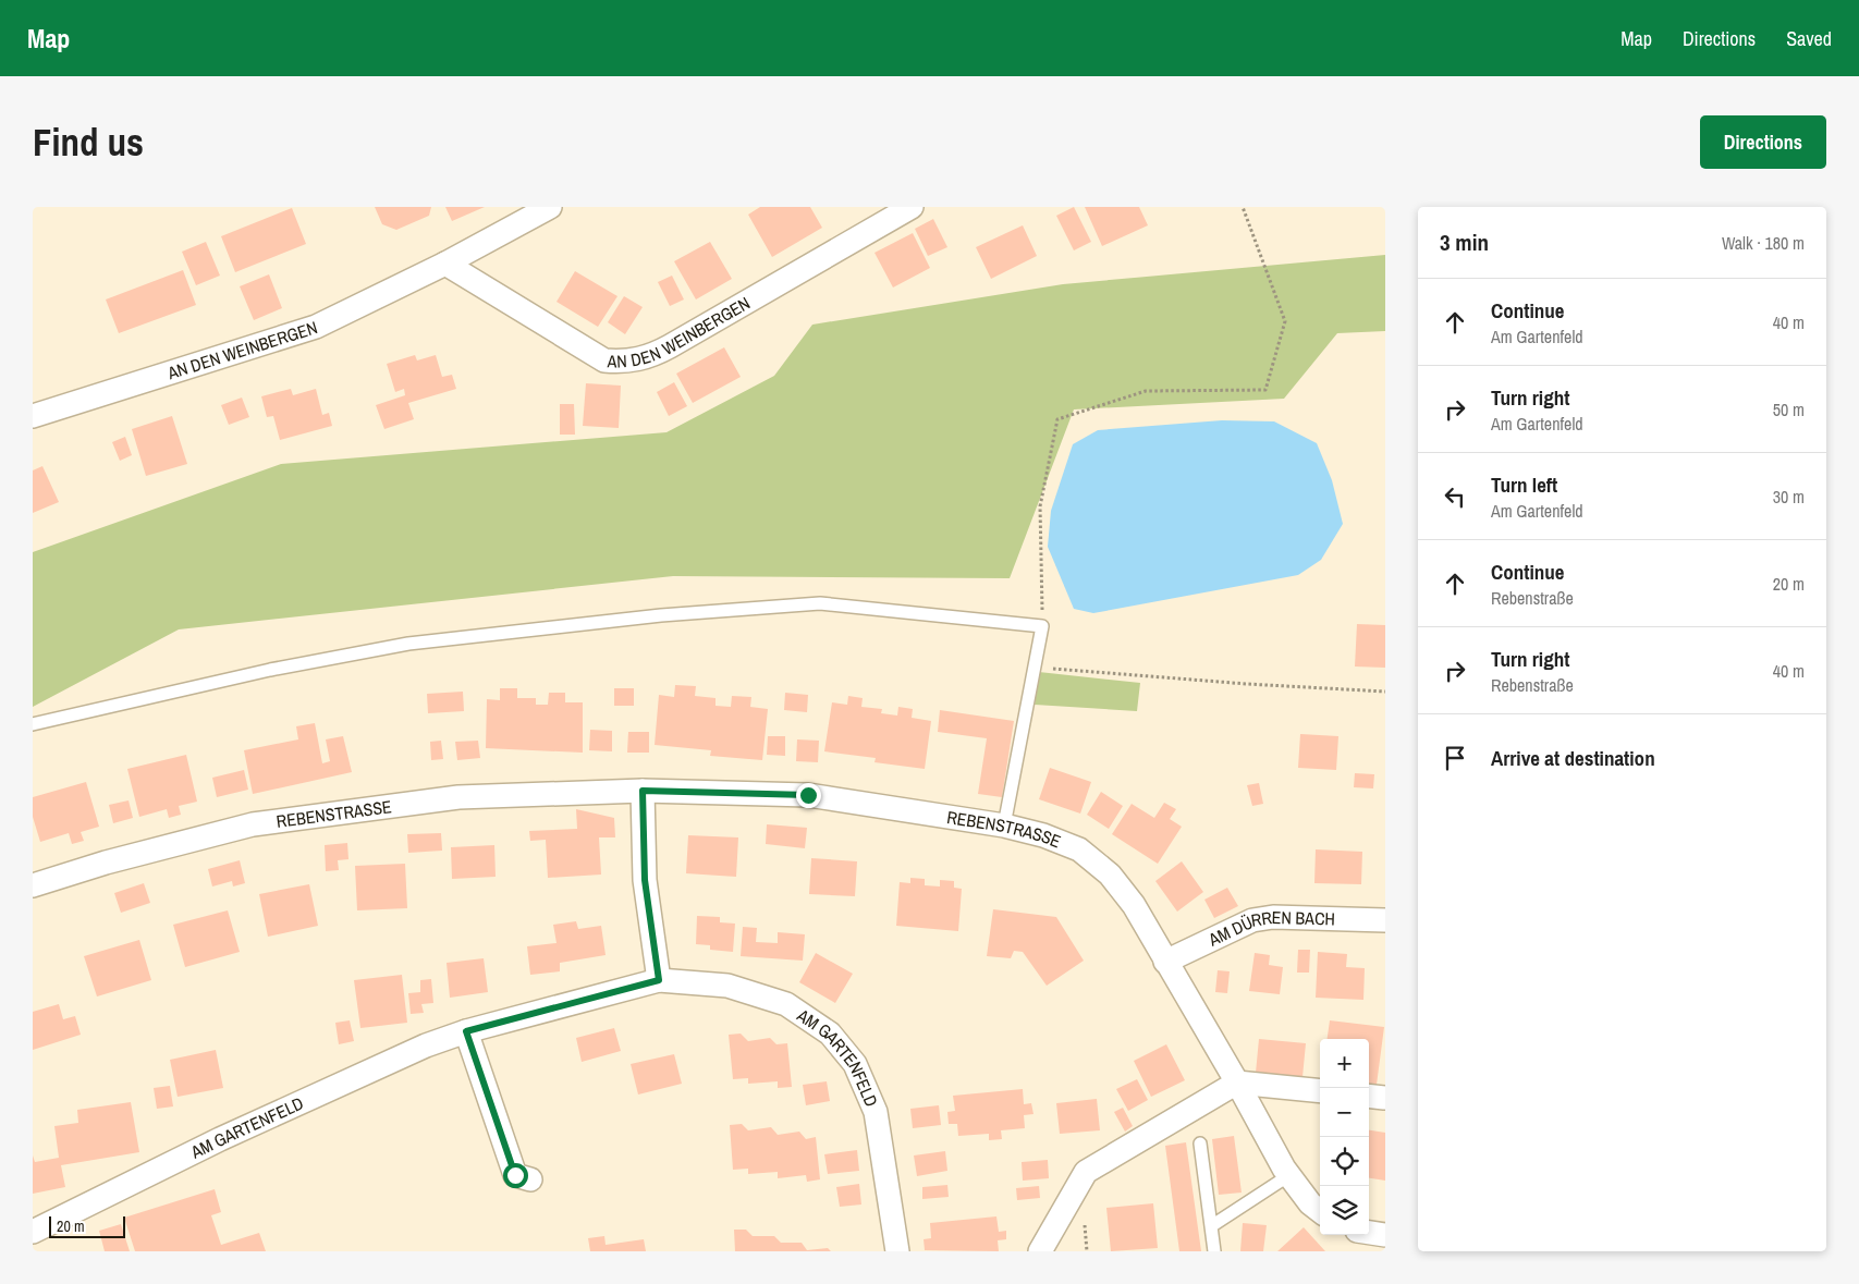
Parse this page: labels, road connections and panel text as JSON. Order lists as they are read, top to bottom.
{
  "streets": {
    "street": [
      "AN DEN WEINBERGEN",
      "REBENSTRASSE",
      "AM DÜRREN BACH",
      "AM GARTENFELD"
    ]
  },
  "crossings": [
    ["REBENSTRASSE", "AM DÜRREN BACH"]
  ],
  "scale_bar": "20 m",
  "page": {
    "header": "Map",
    "nav": ["Map", "Directions", "Saved"],
    "buttons": "Directions",
    "title": "Find us",
    "heading": ["3 min", "Walk · 180 m"],
    "list": [
      ["Continue", "Am Gartenfeld", "40 m"],
      ["Turn right", "Am Gartenfeld", "50 m"],
      ["Turn left", "Am Gartenfeld", "30 m"],
      ["Continue", "Rebenstraße", "20 m"],
      ["Turn right", "Rebenstraße", "40 m"],
      "Arrive at destination"
    ],
    "map_buttons": ["+", "−"],
    "scale": "20 m"
  }
}
